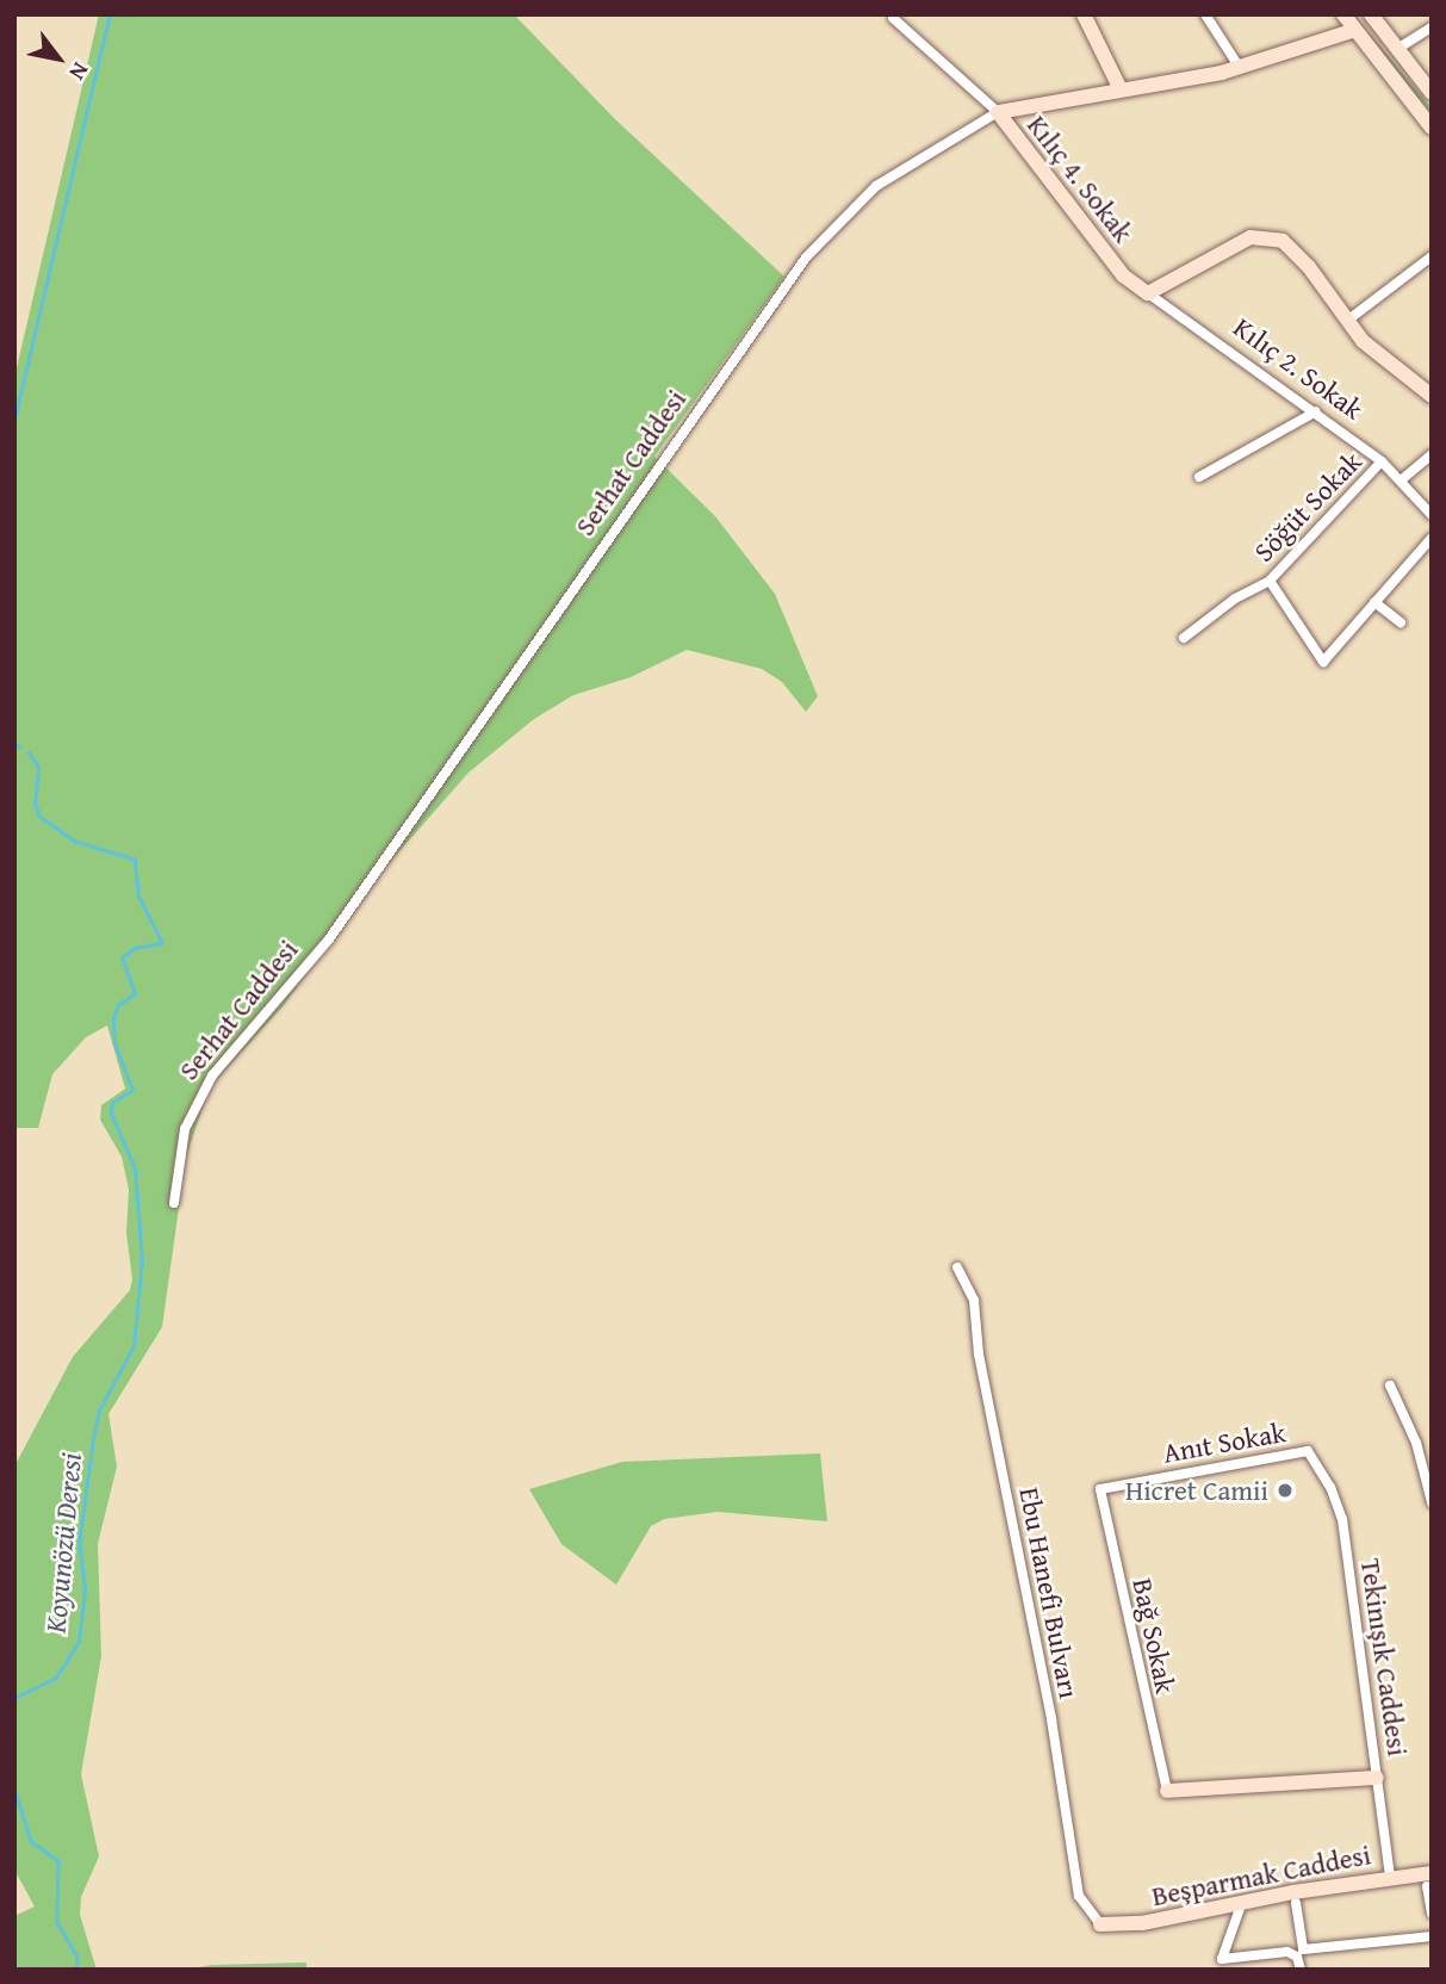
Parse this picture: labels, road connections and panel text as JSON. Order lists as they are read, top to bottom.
{
  "streets": {
    "street": [
      "Kılıç 4. Sokak",
      "Kılıç 2. Sokak",
      "Serhat Caddesi",
      "Söğüt Sokak",
      "Anıt Sokak",
      "Ebu Hanefi Bulvarı",
      "Bağ Sokak",
      "Tekinışık Caddesi",
      "Beşparmak Caddesi"
    ]
  },
  "crossings": [
    ["Kılıç 4. Sokak", "Kılıç 2. Sokak"],
    ["Kılıç 4. Sokak", "Serhat Caddesi"],
    ["Kılıç 2. Sokak", "Söğüt Sokak"],
    ["Anıt Sokak", "Bağ Sokak"],
    ["Anıt Sokak", "Tekinışık Caddesi"],
    ["Ebu Hanefi Bulvarı", "Beşparmak Caddesi"],
    ["Tekinışık Caddesi", "Beşparmak Caddesi"]
  ],
  "water": ["Koyunözü Deresi"],
  "places": ["Hicret Camii"],
  "north": "bottom right"
}
